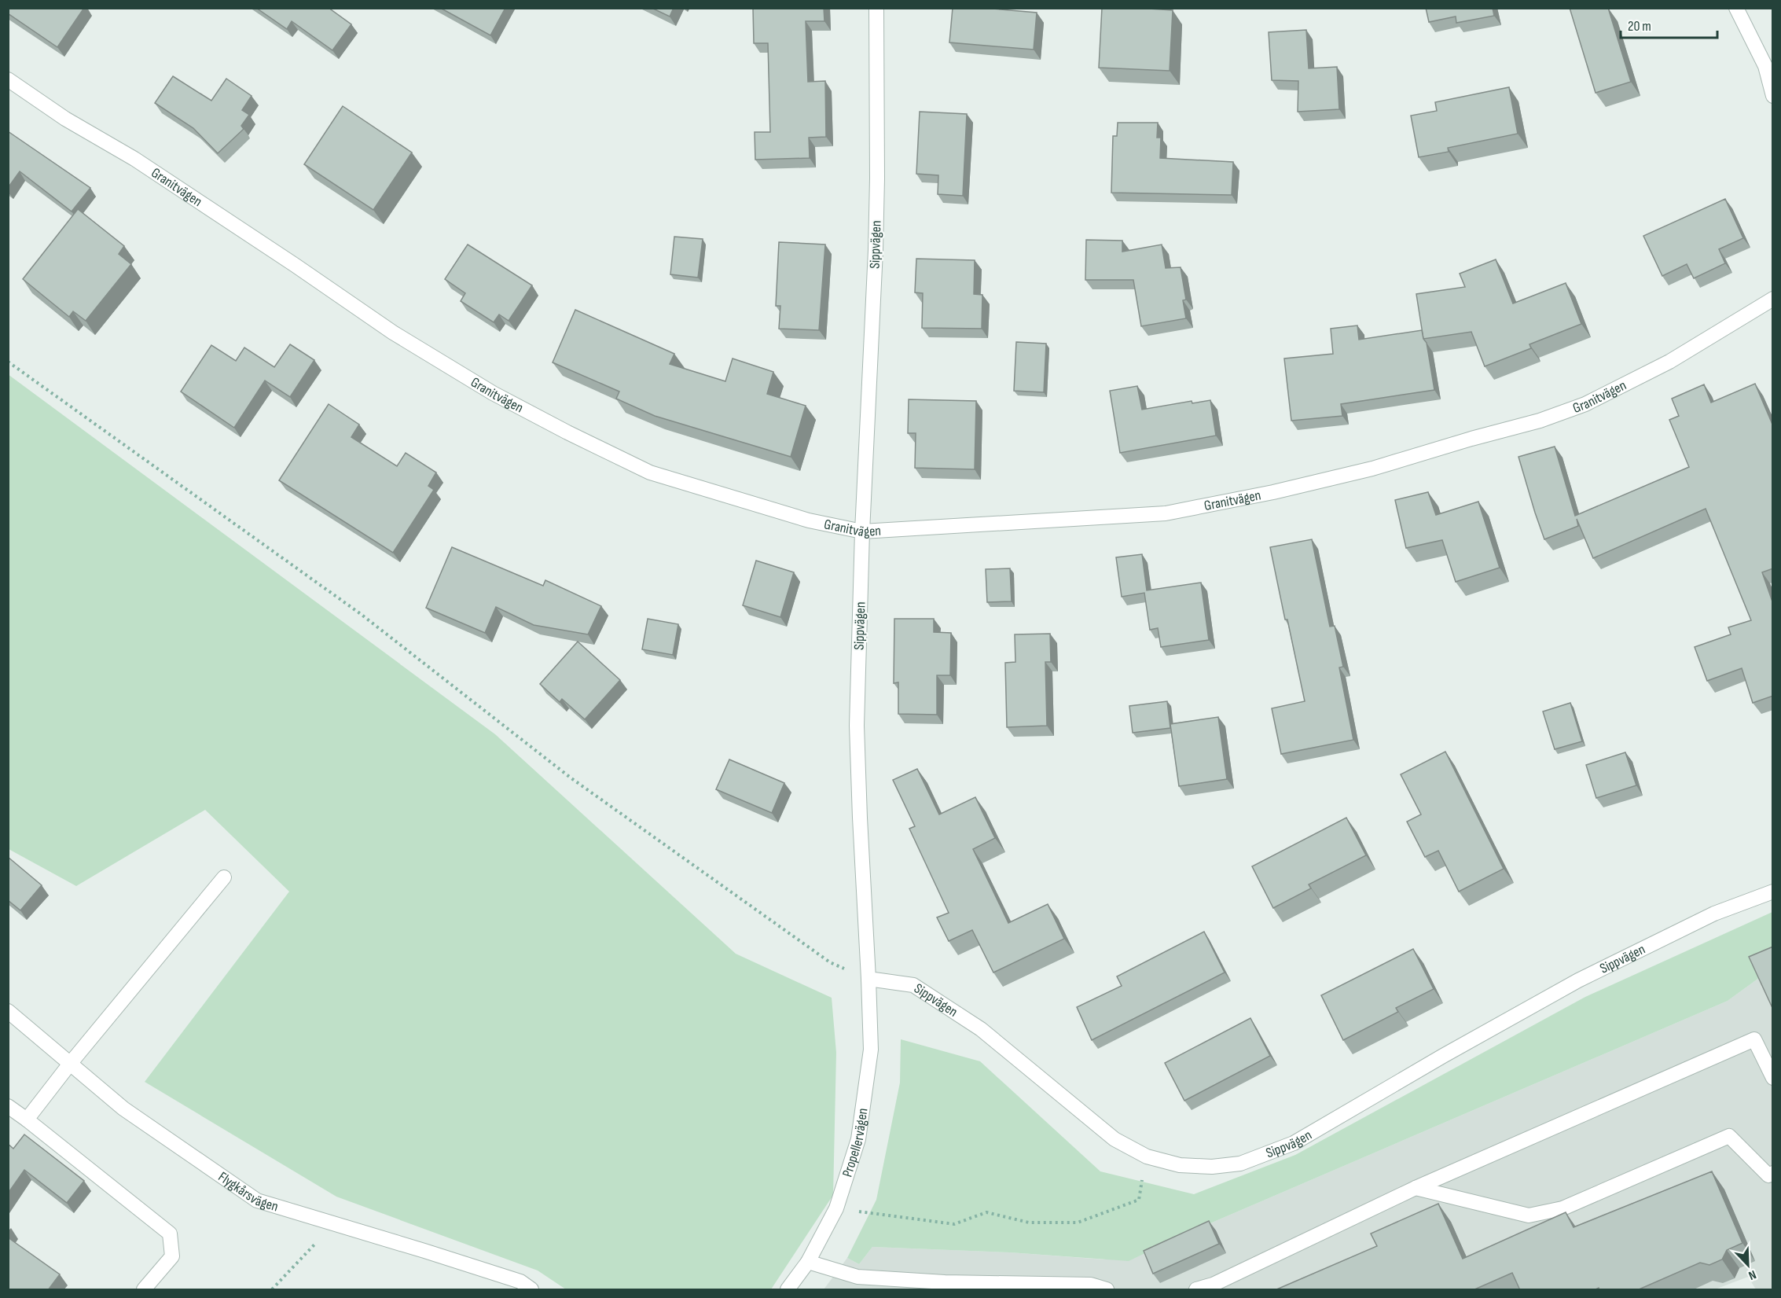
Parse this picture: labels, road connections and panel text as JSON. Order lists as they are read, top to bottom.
{
  "streets": {
    "street": [
      "Granitvägen",
      "Sippvägen",
      "Propellervägen",
      "Flygkårsvägen"
    ]
  },
  "crossings": [
    ["Granitvägen", "Sippvägen"],
    ["Sippvägen", "Propellervägen"]
  ],
  "scale_bar": "20 m",
  "north": "bottom right"
}
